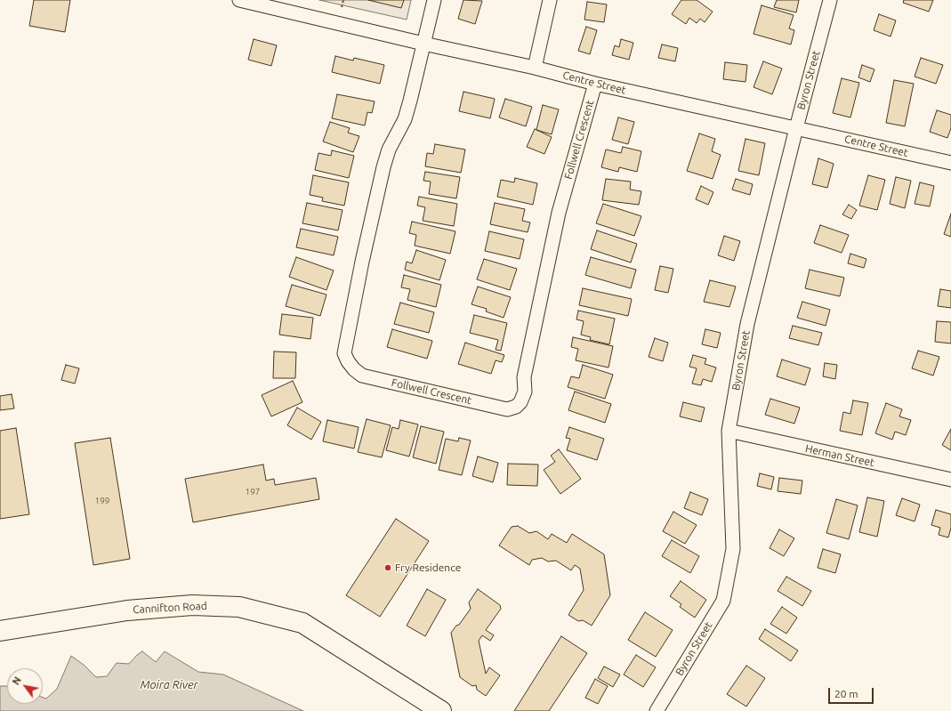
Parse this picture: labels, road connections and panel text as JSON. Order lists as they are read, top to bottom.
{
  "streets": {
    "main road": ["Cannifton Road"],
    "street": [
      "Byron Street",
      "Centre Street",
      "Follwell Crescent",
      "Herman Street"
    ]
  },
  "crossings": [
    ["Byron Street", "Centre Street"],
    ["Byron Street", "Herman Street"],
    ["Centre Street", "Follwell Crescent"]
  ],
  "water": ["Moira River"],
  "places": ["Fry Residence"],
  "house_numbers": ["197", "199"],
  "scale_bar": "20 m",
  "north": "top left"
}
